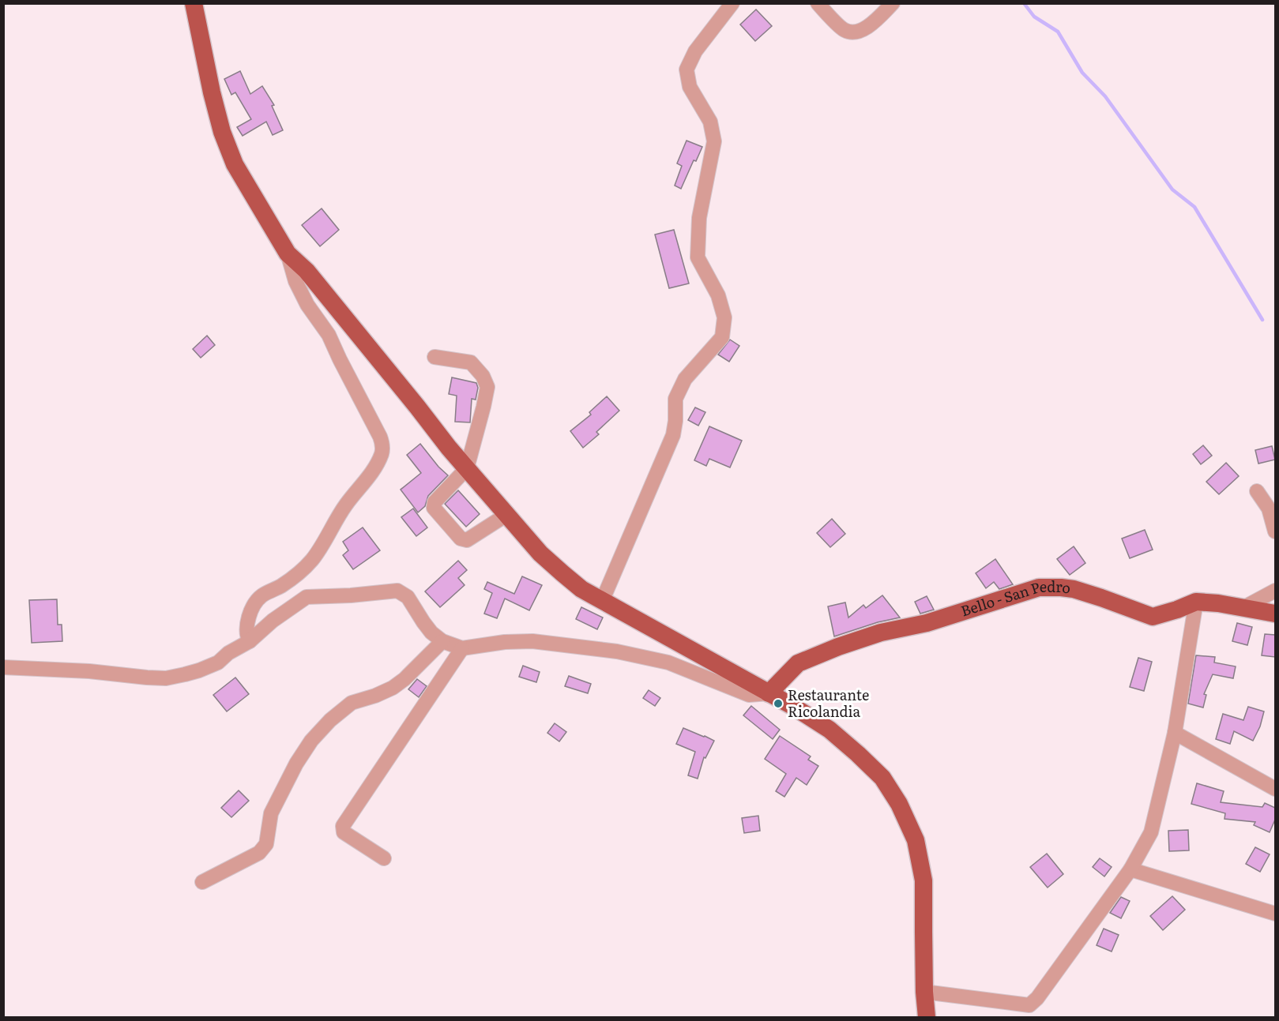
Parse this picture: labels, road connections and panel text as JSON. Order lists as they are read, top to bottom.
{
  "streets": {
    "main road": ["Bello - San Pedro"]
  },
  "places": ["Restaurante Ricolandia"]
}
